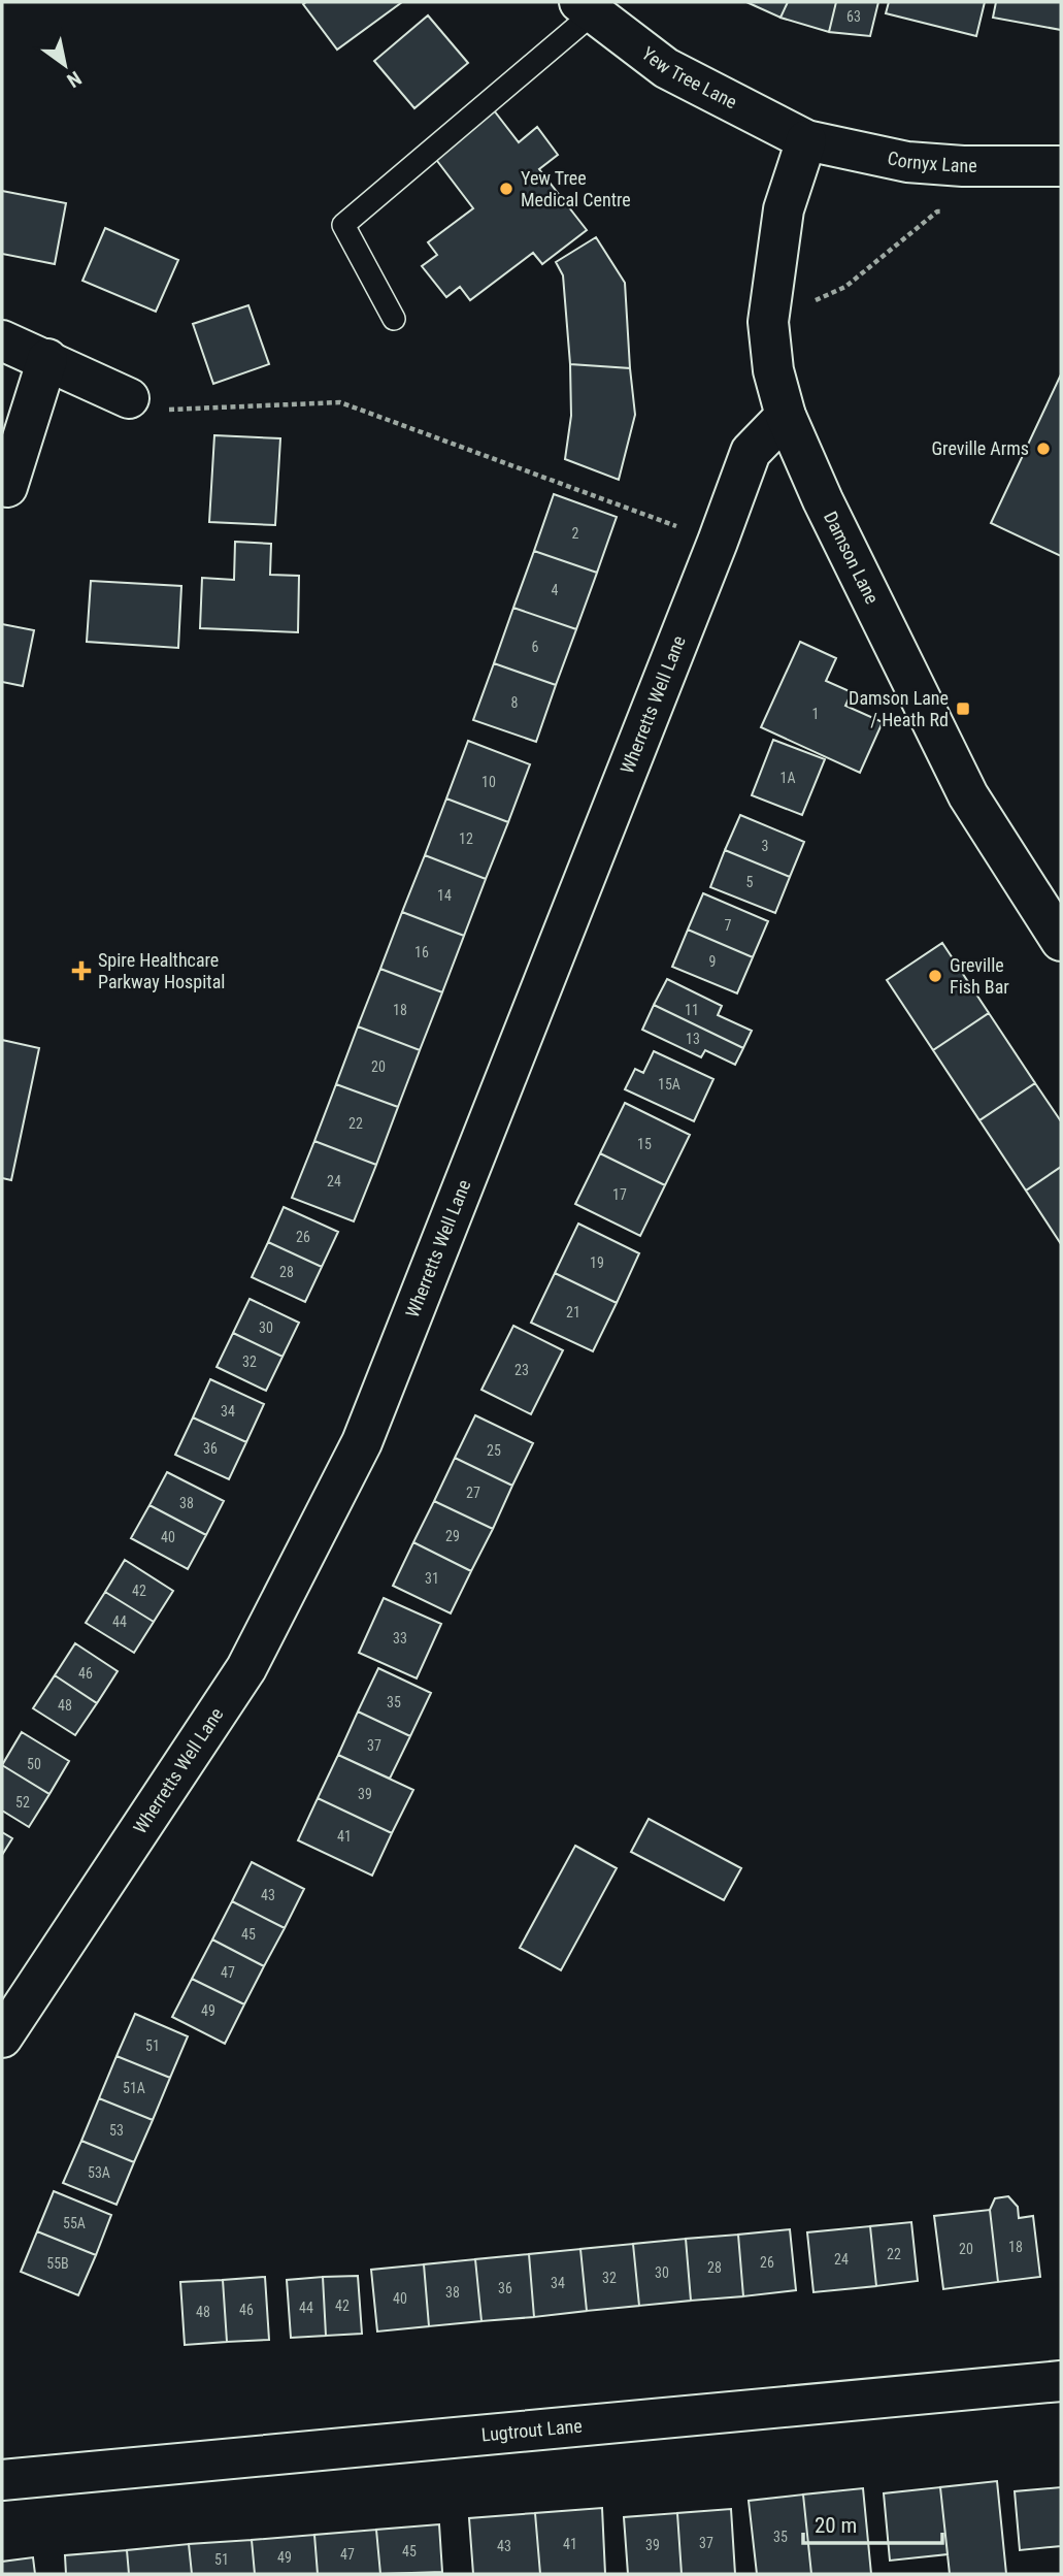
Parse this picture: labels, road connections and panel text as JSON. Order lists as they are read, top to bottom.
{
  "streets": {
    "street": [
      "Yew Tree Lane",
      "Cornyx Lane",
      "Damson Lane",
      "Wherretts Well Lane",
      "Lugtrout Lane"
    ]
  },
  "crossings": [
    ["Yew Tree Lane", "Cornyx Lane"],
    ["Yew Tree Lane", "Damson Lane"],
    ["Cornyx Lane", "Damson Lane"],
    ["Damson Lane", "Wherretts Well Lane"]
  ],
  "places": {
    "other": ["Yew Tree Medical Centre", "Greville Arms", "Greville Fish Bar"],
    "transit": ["Damson Lane / Heath Rd"],
    "health": ["Spire Healthcare Parkway Hospital"]
  },
  "house_numbers": [
    "63",
    "2",
    "4",
    "6",
    "8",
    "1",
    "1A",
    "10",
    "12",
    "3",
    "5",
    "14",
    "7",
    "16",
    "9",
    "18",
    "11",
    "13",
    "20",
    "15A",
    "22",
    "15",
    "24",
    "17",
    "26",
    "19",
    "28",
    "21",
    "30",
    "32",
    "23",
    "34",
    "36",
    "25",
    "27",
    "38",
    "29",
    "40",
    "31",
    "42",
    "44",
    "33",
    "46",
    "35",
    "48",
    "37",
    "50",
    "39",
    "52",
    "41",
    "43",
    "45",
    "47",
    "49",
    "51",
    "51A",
    "53",
    "53A",
    "55A",
    "18",
    "20",
    "22",
    "24",
    "26",
    "55B",
    "28",
    "30",
    "32",
    "34",
    "36",
    "38",
    "40",
    "42",
    "44",
    "46",
    "48",
    "35",
    "37",
    "41",
    "39",
    "43",
    "45",
    "47",
    "49",
    "51"
  ],
  "scale_bar": "20 m",
  "north": "bottom right"
}
